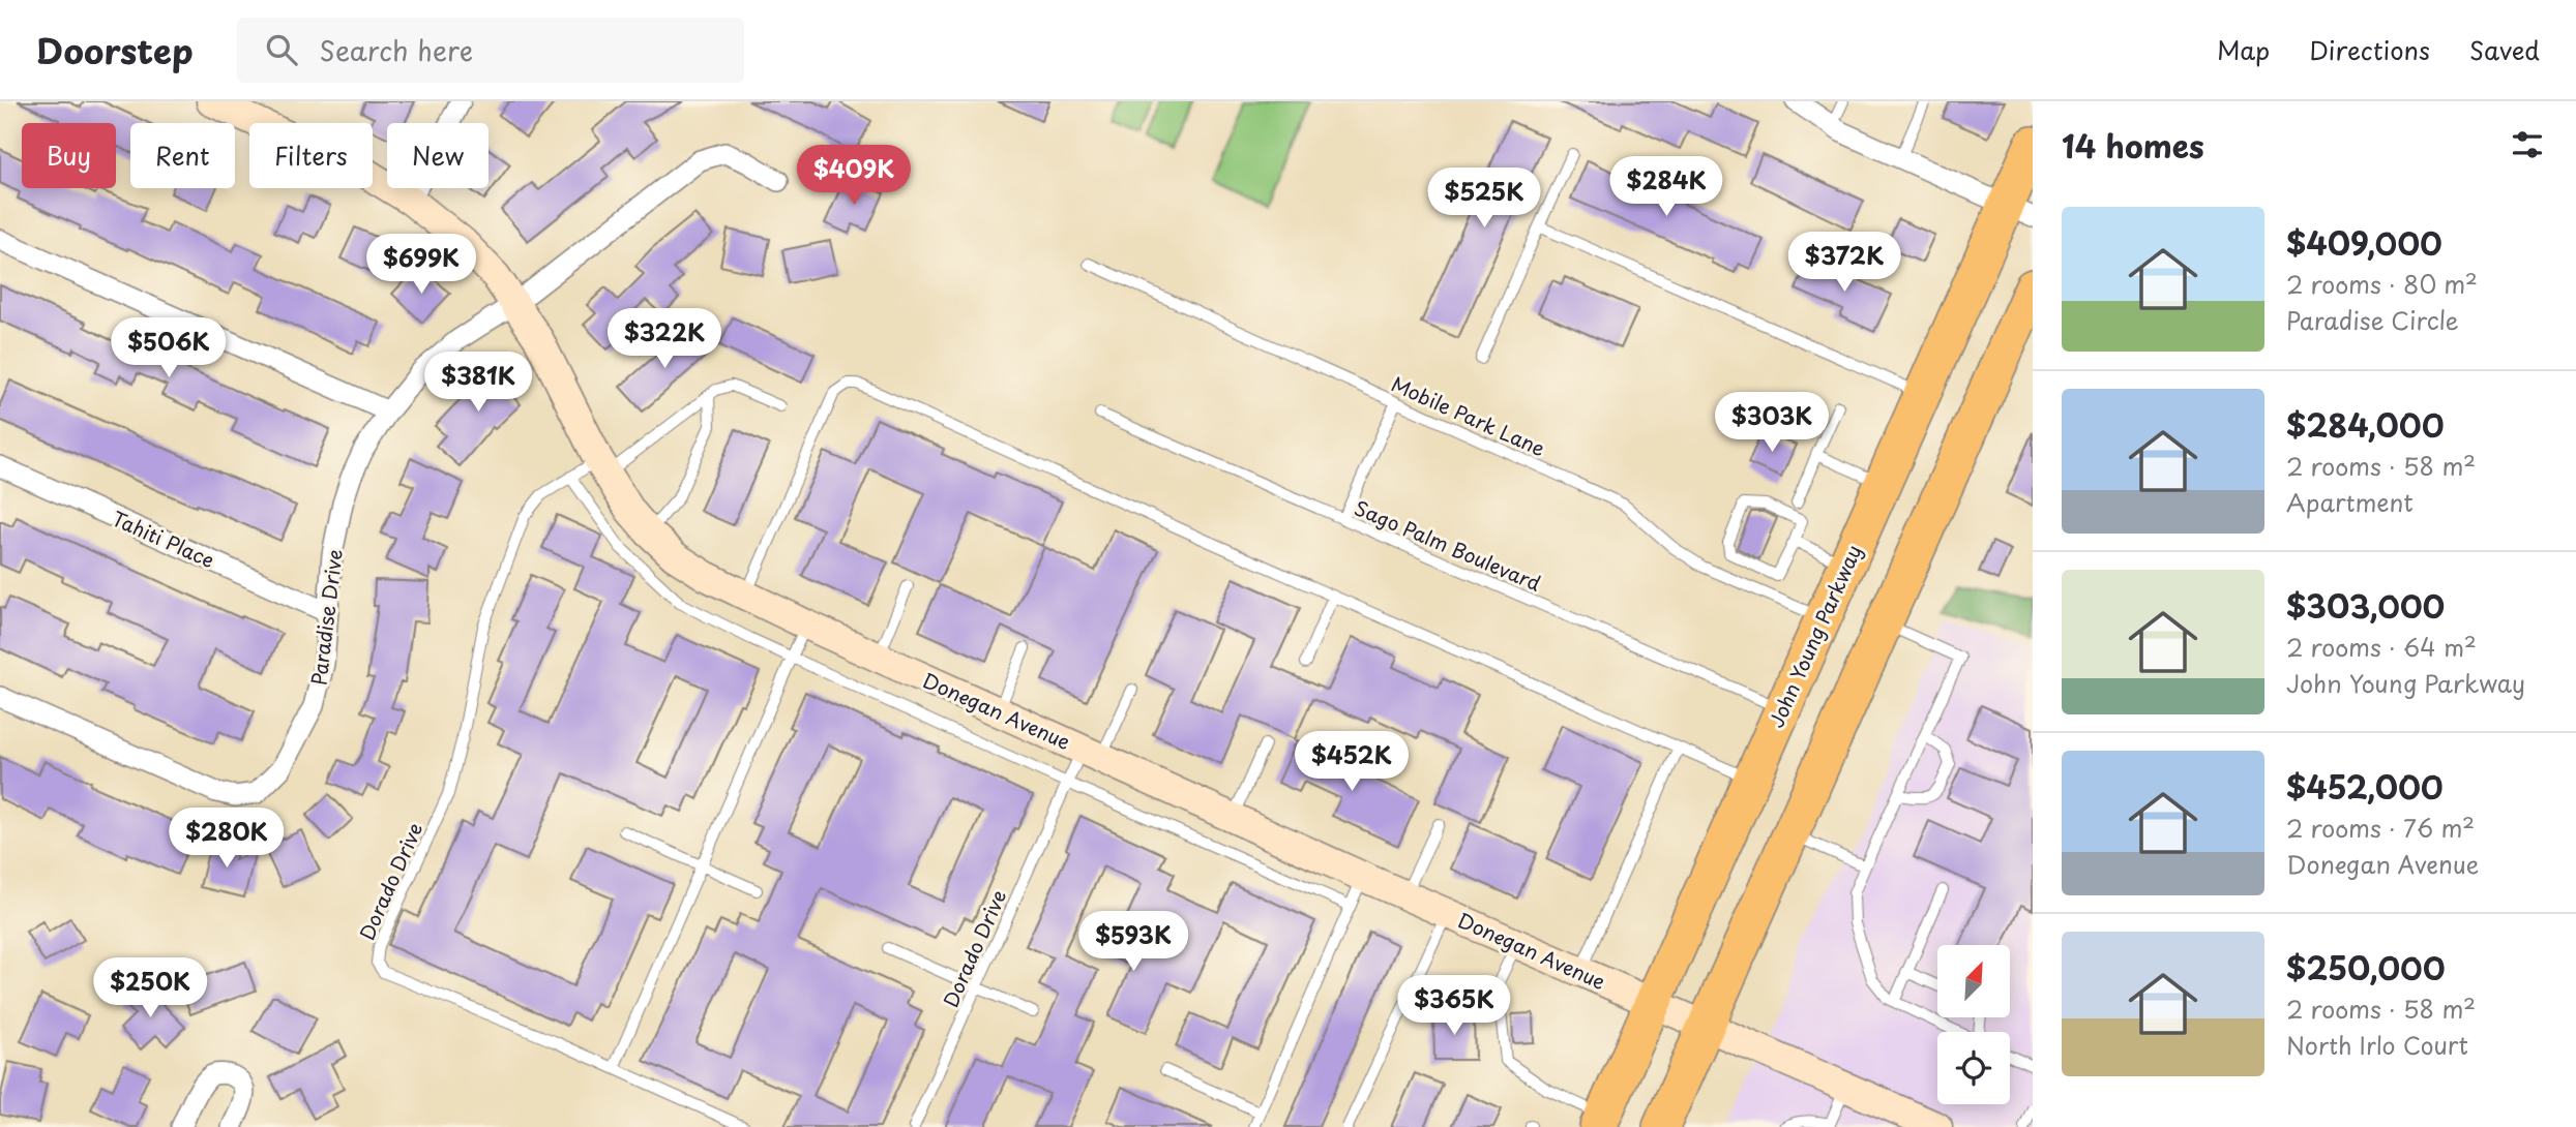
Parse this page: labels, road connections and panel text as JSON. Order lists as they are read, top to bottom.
{
  "streets": {
    "highway": ["John Young Parkway"],
    "street": ["Tahiti Place", "Paradise Drive", "Donegan Avenue"],
    "lane": ["Mobile Park Lane", "Sago Palm Boulevard", "Dorado Drive"]
  },
  "crossings": [
    ["Mobile Park Lane", "John Young Parkway"],
    ["Tahiti Place", "Paradise Drive"],
    ["Sago Palm Boulevard", "John Young Parkway"],
    ["Paradise Drive", "Donegan Avenue"],
    ["John Young Parkway", "Donegan Avenue"],
    ["Donegan Avenue", "Dorado Drive"]
  ],
  "north": "top right",
  "page": {
    "header": "Doorstep",
    "search": "Search here",
    "nav": ["Map", "Directions", "Saved"],
    "heading": "14 homes",
    "chip": [
      "Buy",
      "Rent",
      "Filters",
      "New"
    ],
    "price": [
      "$409K",
      "$284K",
      "$525K",
      "$372K",
      "$699K",
      "$322K",
      "$506K",
      "$381K",
      "$303K",
      "$452K",
      "$280K",
      "$593K",
      "$250K",
      "$365K"
    ],
    "list": [
      {
        "name": "$409,000",
        "note": "2 rooms · 80 m² · Paradise Circle"
      },
      {
        "name": "$284,000",
        "note": "2 rooms · 58 m² · Apartment"
      },
      {
        "name": "$303,000",
        "note": "2 rooms · 64 m² · John Young Parkway"
      },
      {
        "name": "$452,000",
        "note": "2 rooms · 76 m² · Donegan Avenue"
      },
      {
        "name": "$250,000",
        "note": "2 rooms · 58 m² · North Irlo Court"
      }
    ]
  }
}
